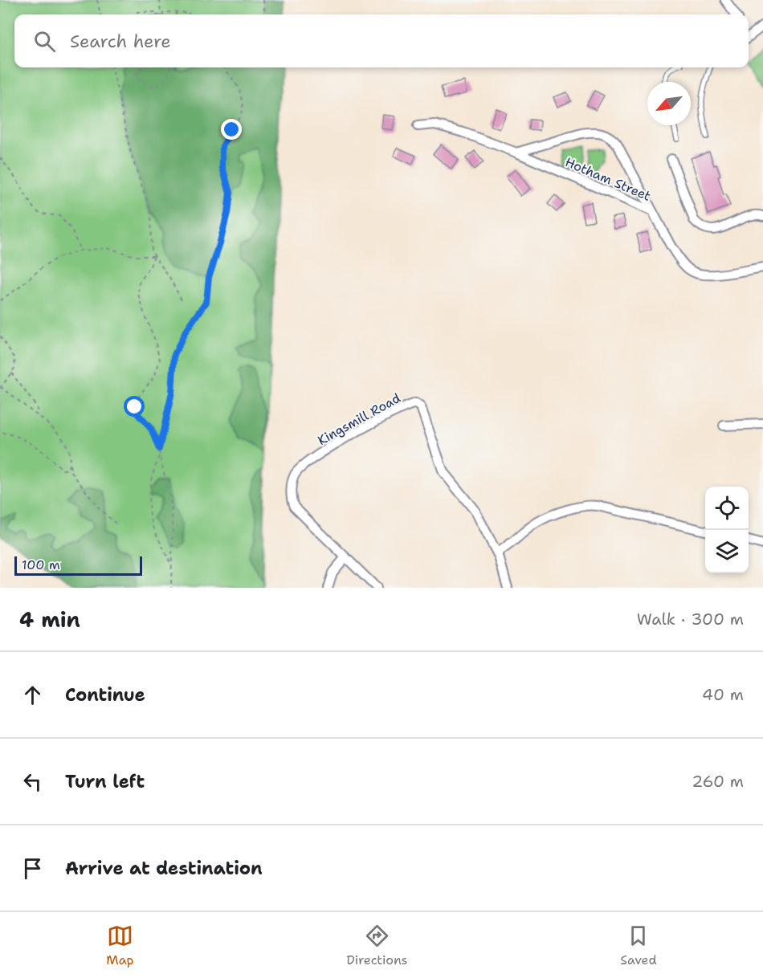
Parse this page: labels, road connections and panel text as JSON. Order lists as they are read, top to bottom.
{
  "streets": {
    "street": ["Hotham Street", "Kingsmill Road"]
  },
  "scale_bar": "100 m",
  "north": "bottom left",
  "page": {
    "search": "Search here",
    "scale": "100 m",
    "heading": ["4 min", "Walk · 300 m"],
    "list": [
      ["Continue", "40 m"],
      ["Turn left", "260 m"],
      "Arrive at destination"
    ],
    "nav": ["Map", "Directions", "Saved"]
  }
}
